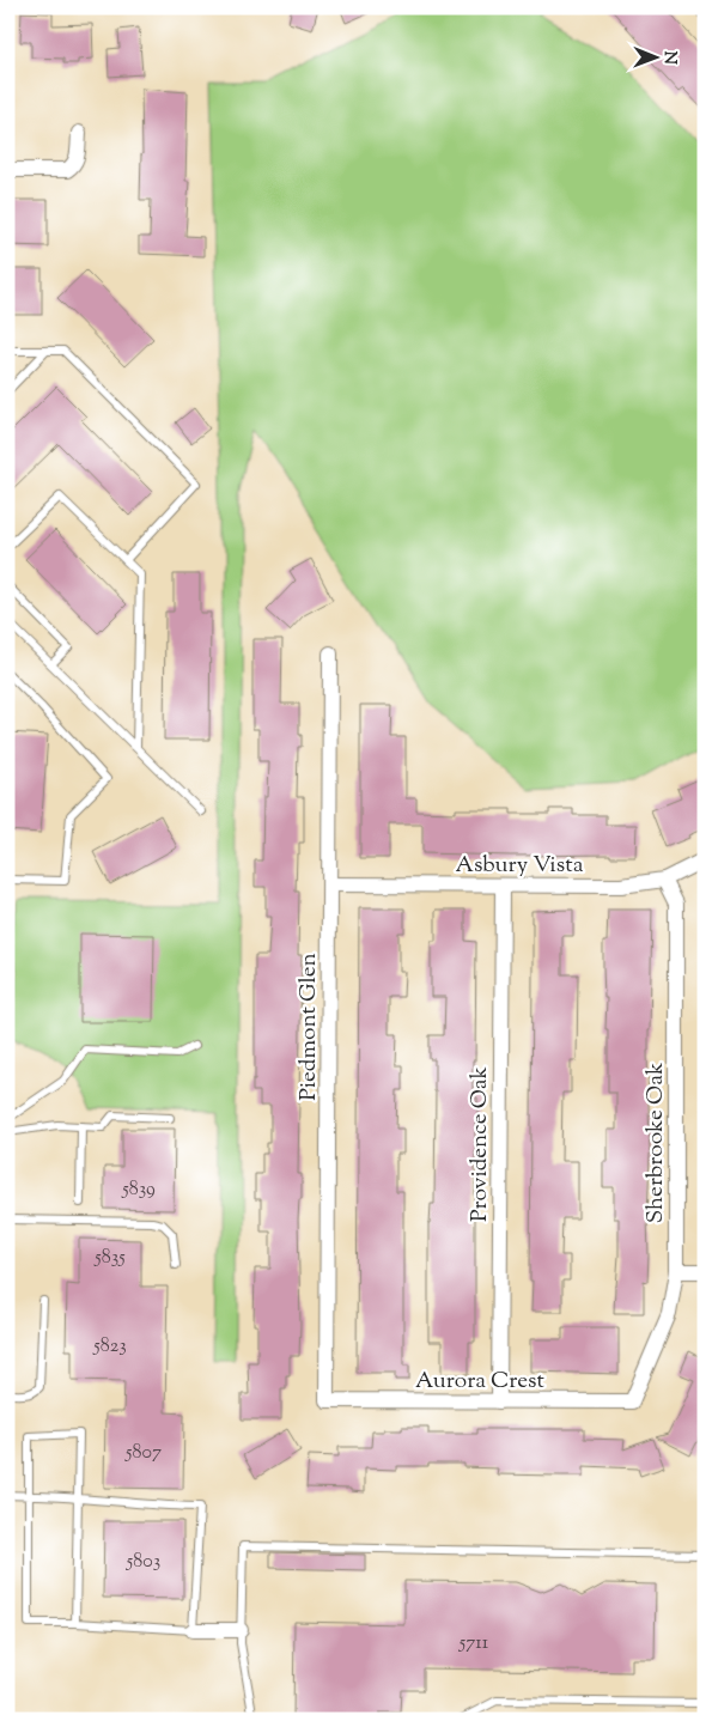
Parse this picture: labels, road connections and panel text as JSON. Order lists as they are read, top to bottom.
{
  "streets": {
    "street": [
      "Asbury Vista",
      "Piedmont Glen",
      "Sherbrooke Oak",
      "Providence Oak",
      "Aurora Crest"
    ]
  },
  "crossings": [
    ["Asbury Vista", "Piedmont Glen"],
    ["Asbury Vista", "Sherbrooke Oak"],
    ["Asbury Vista", "Providence Oak"],
    ["Piedmont Glen", "Aurora Crest"],
    ["Sherbrooke Oak", "Aurora Crest"],
    ["Providence Oak", "Aurora Crest"]
  ],
  "house_numbers": [
    "5839",
    "5835",
    "5823",
    "5807",
    "5803",
    "5711"
  ],
  "north": "right"
}
